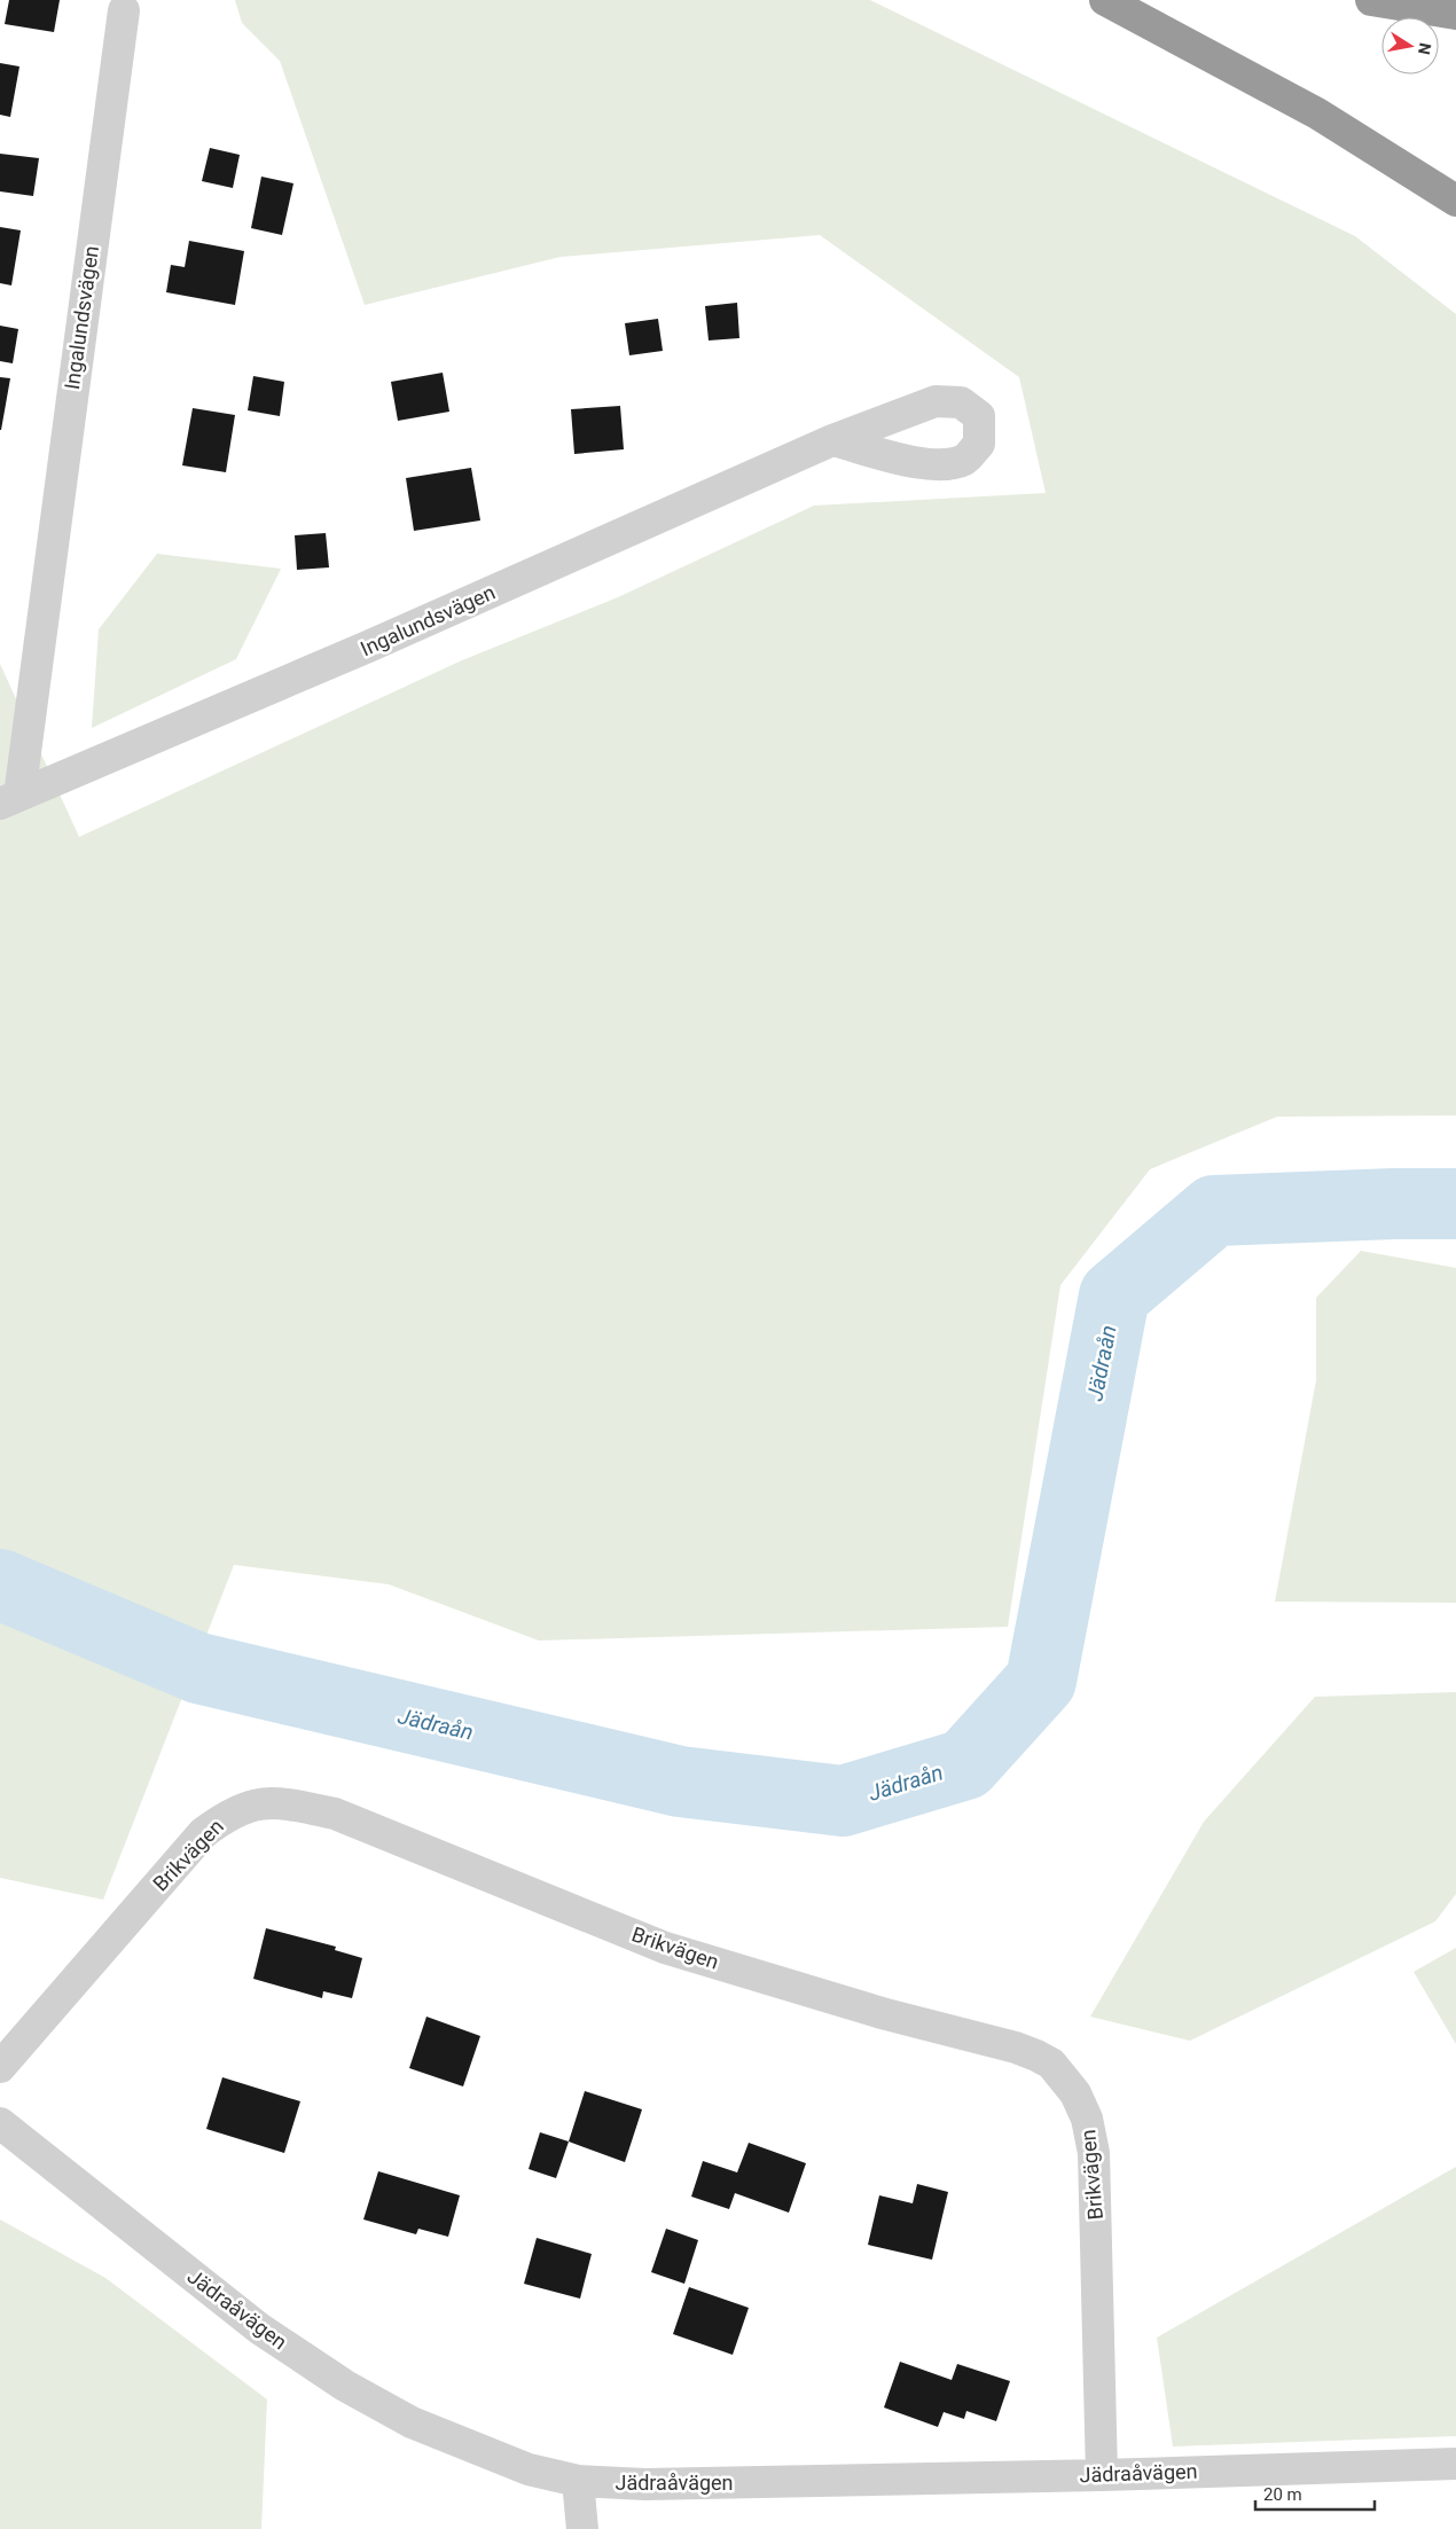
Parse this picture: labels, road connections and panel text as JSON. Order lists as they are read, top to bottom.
{
  "streets": {
    "street": ["Ingalundsvägen", "Brikvägen", "Jädraåvägen"]
  },
  "crossings": [
    ["Brikvägen", "Jädraåvägen"]
  ],
  "water": ["Jädraån"],
  "scale_bar": "20 m",
  "north": "right"
}
